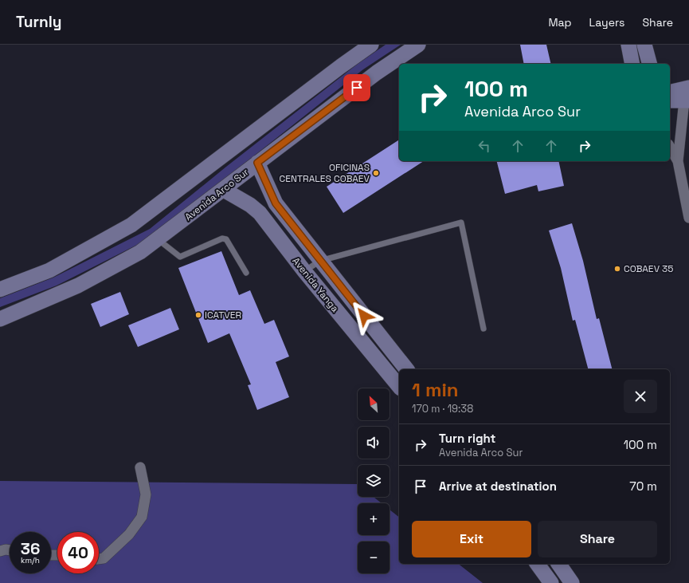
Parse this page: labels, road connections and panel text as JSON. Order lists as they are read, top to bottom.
{
  "streets": {
    "main road": ["Avenida Arco Sur", "Avenida Yanga"]
  },
  "crossings": [
    ["Avenida Arco Sur", "Avenida Yanga"]
  ],
  "places": ["OFICINAS CENTRALES COBAEV", "COBAEV 35", "ICATVER"],
  "north": "top left",
  "page": {
    "header": "Turnly",
    "nav": ["Map", "Layers", "Share"],
    "turn": ["100 m", "Avenida Arco Sur"],
    "heading": ["1 min", "170 m · 19:38"],
    "map_buttons": ["+", "−"],
    "list": [
      {
        "name": "Turn right",
        "note": "Avenida Arco Sur",
        "value": "100 m"
      },
      {
        "name": "Arrive at destination",
        "value": "70 m"
      }
    ],
    "buttons": ["Exit", "Share"],
    "speed": "36 km/h",
    "limit": "40"
  }
}
